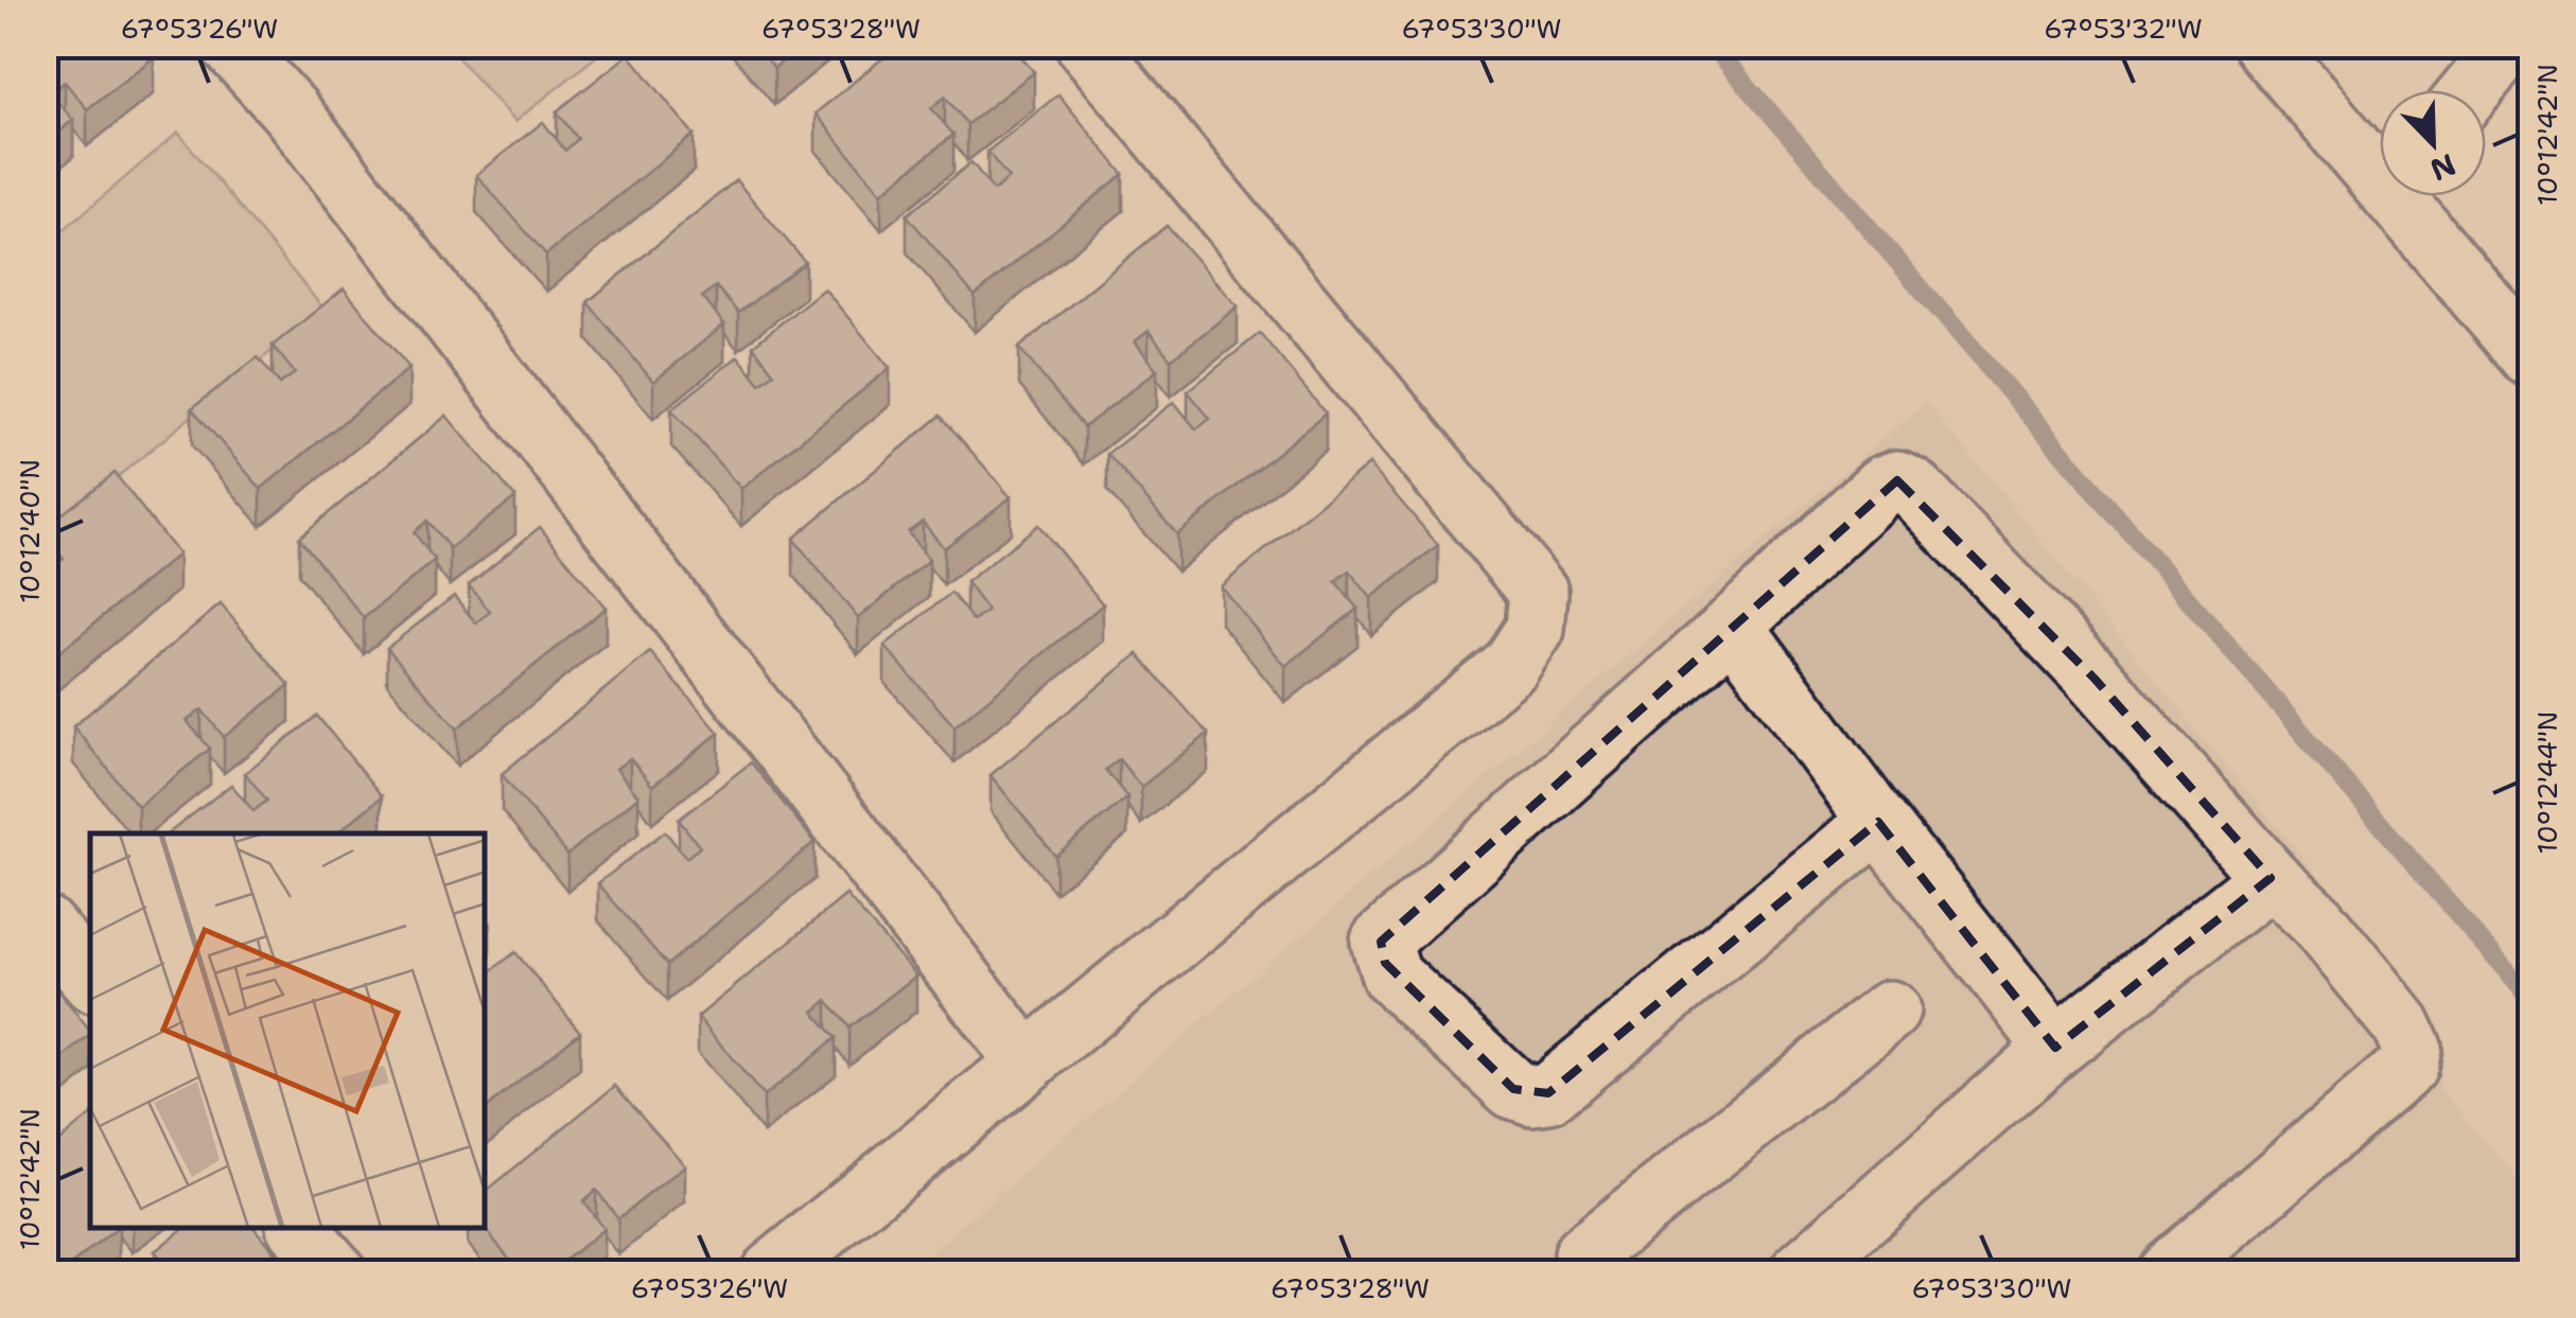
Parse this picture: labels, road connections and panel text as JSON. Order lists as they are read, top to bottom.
{
  "north": "bottom right",
  "coordinates": [
    "67°53'26\"W",
    "67°53'28\"W",
    "67°53'30\"W",
    "67°53'32\"W",
    "10°12'42\"N",
    "10°12'40\"N",
    "10°12'44\"N"
  ]
}
